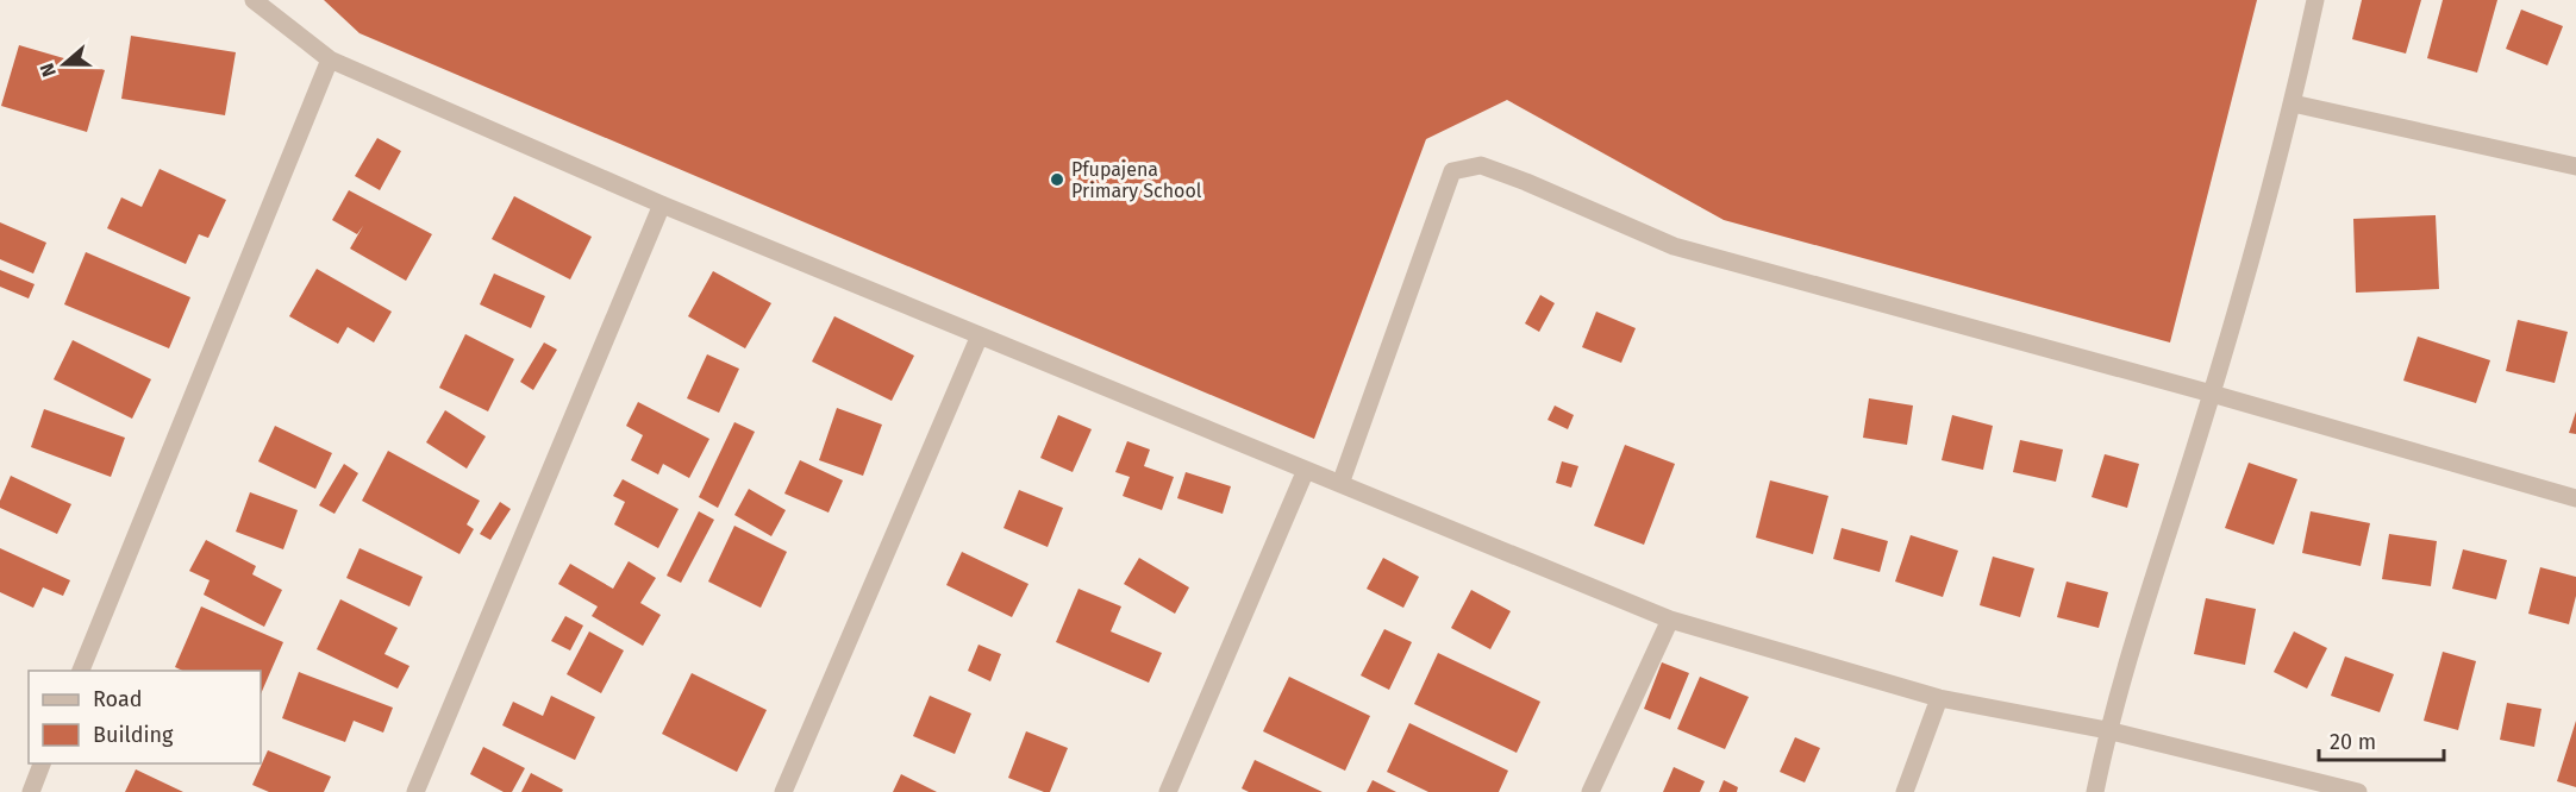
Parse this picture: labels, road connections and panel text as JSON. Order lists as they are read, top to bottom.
{
  "places": ["Pfupajena Primary School"],
  "legend": ["Road", "Building"],
  "scale_bar": "20 m",
  "north": "left"
}
